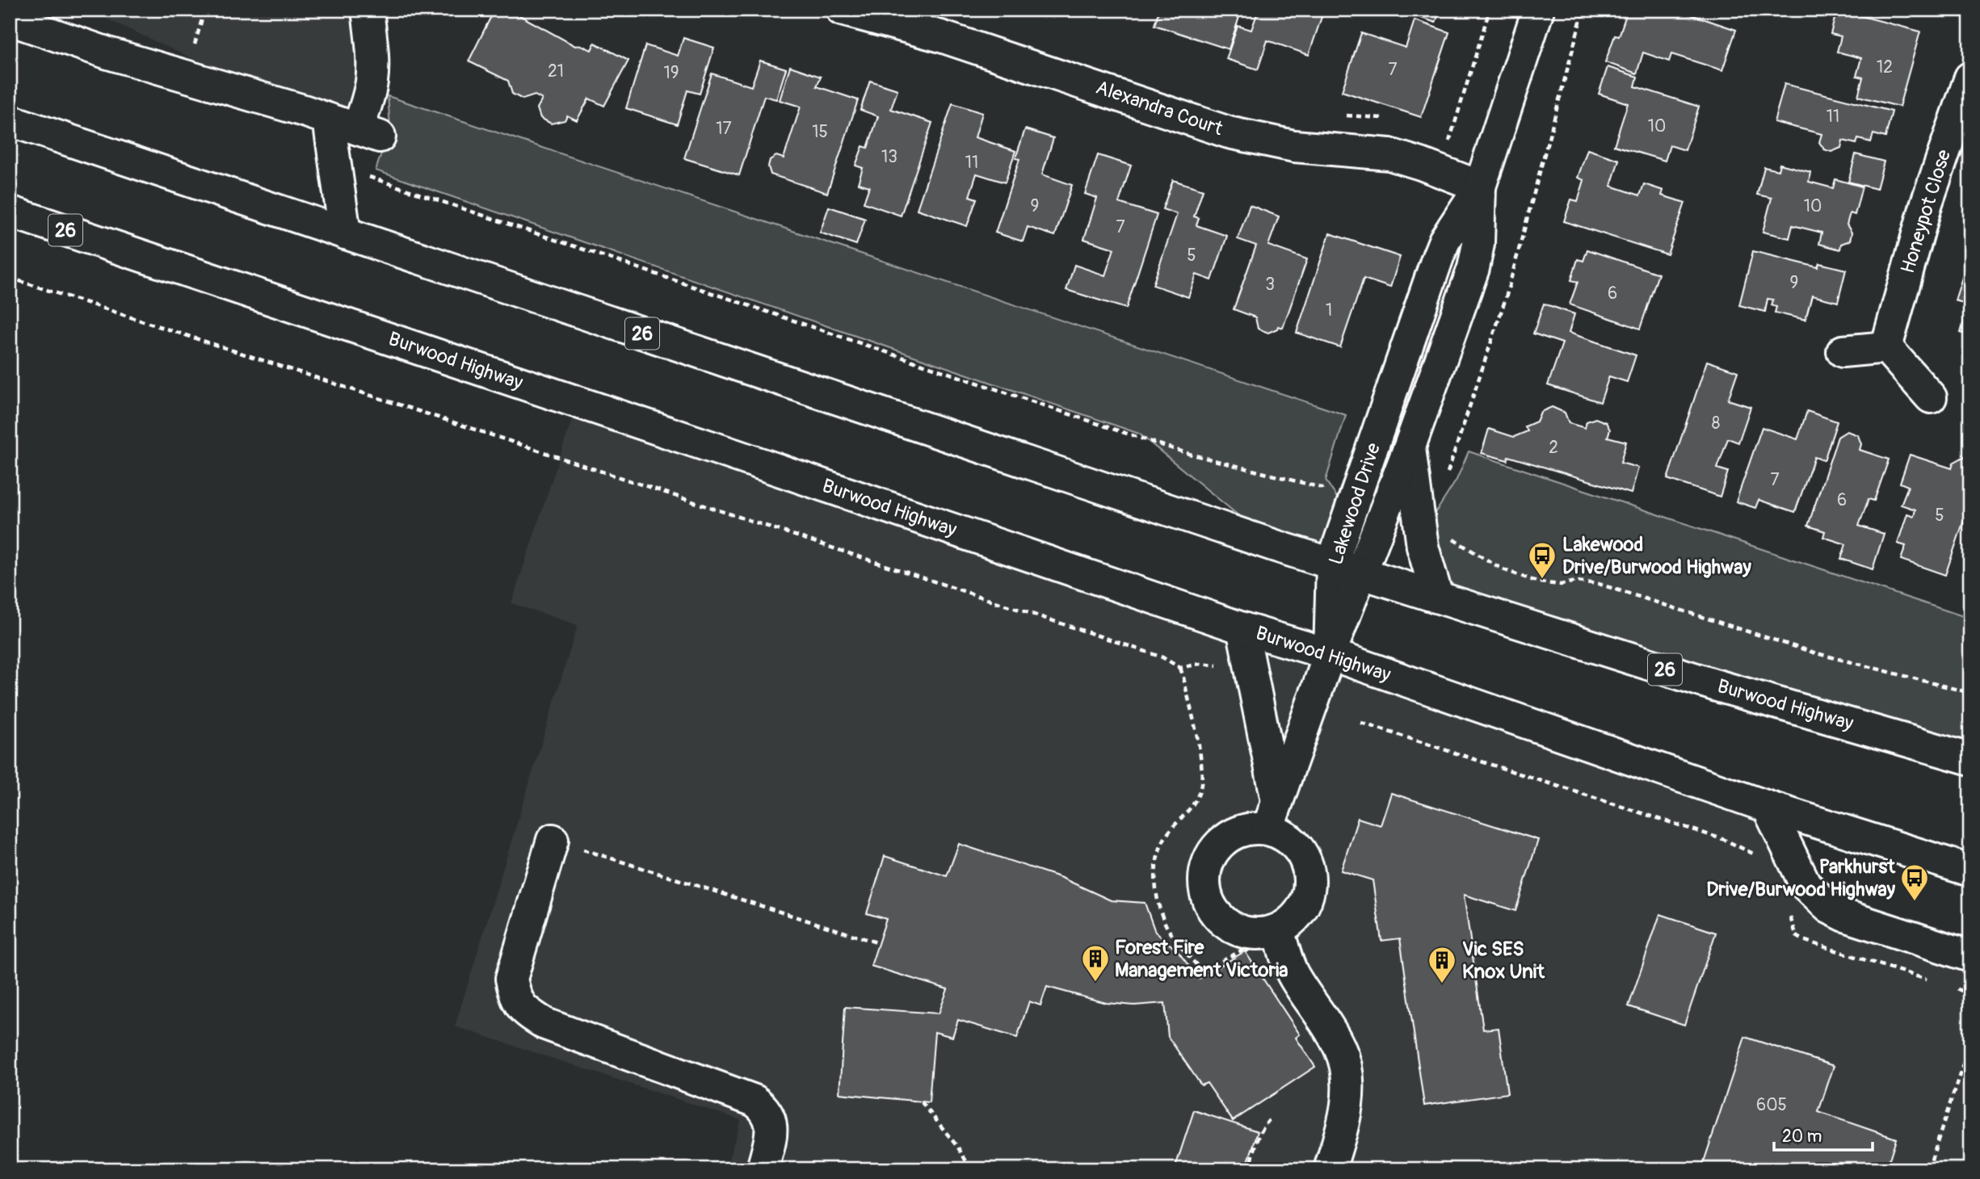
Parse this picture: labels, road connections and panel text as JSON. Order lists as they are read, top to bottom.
{
  "streets": {
    "main road": [
      "Alexandra Court",
      "Honeypot Close",
      "26",
      "Burwood Highway",
      "Lakewood Drive"
    ]
  },
  "crossings": [
    ["Alexandra Court", "Lakewood Drive"],
    ["Burwood Highway", "Lakewood Drive"]
  ],
  "places": {
    "bus stop": ["Lakewood Drive/Burwood Highway", "Parkhurst Drive/Burwood Highway"],
    "building": ["Forest Fire Management Victoria", "Vic SES Knox Unit"]
  },
  "house_numbers": [
    "12",
    "7",
    "21",
    "19",
    "11",
    "10",
    "17",
    "15",
    "13",
    "11",
    "9",
    "10",
    "7",
    "5",
    "9",
    "3",
    "6",
    "1",
    "8",
    "2",
    "7",
    "6",
    "5",
    "605"
  ],
  "scale_bar": "20 m"
}
